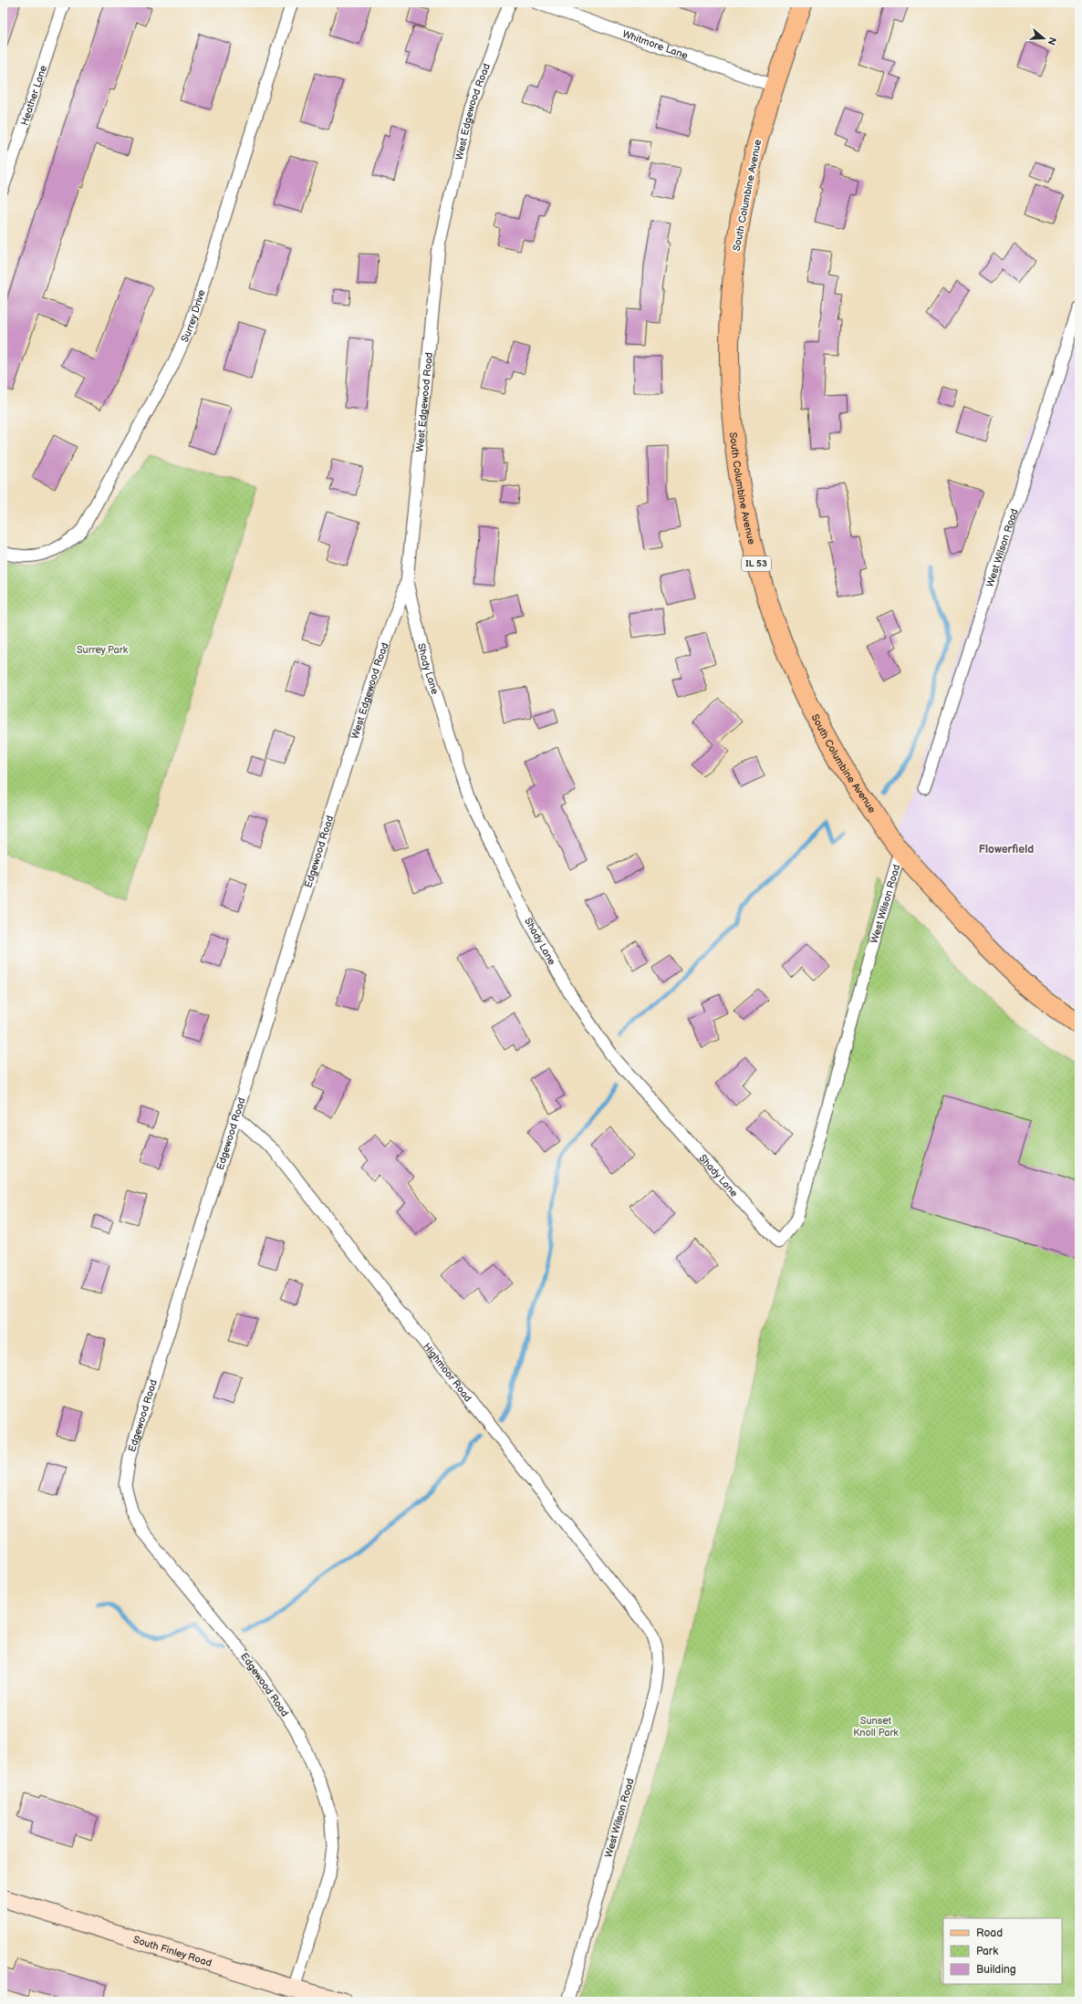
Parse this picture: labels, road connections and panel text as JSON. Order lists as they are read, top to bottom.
{
  "streets": {
    "main road": ["South Columbine Avenue", "IL 53", "South Finley Road"],
    "street": [
      "Whitmore Lane",
      "Heather Lane",
      "West Edgewood Road",
      "Surrey Drive",
      "West Wilson Road",
      "Shady Lane",
      "Edgewood Road",
      "Highmoor Road"
    ]
  },
  "crossings": [
    ["Whitmore Lane", "South Columbine Avenue"],
    ["West Edgewood Road", "Shady Lane"],
    ["West Edgewood Road", "Edgewood Road"],
    ["South Columbine Avenue", "West Wilson Road"],
    ["West Wilson Road", "Shady Lane"],
    ["West Wilson Road", "Highmoor Road"],
    ["Edgewood Road", "Highmoor Road"],
    ["Edgewood Road", "South Finley Road"]
  ],
  "districts": ["Flowerfield"],
  "parks": ["Surrey Park", "Sunset Knoll Park"],
  "legend": ["Road", "Park", "Building"],
  "north": "right"
}
